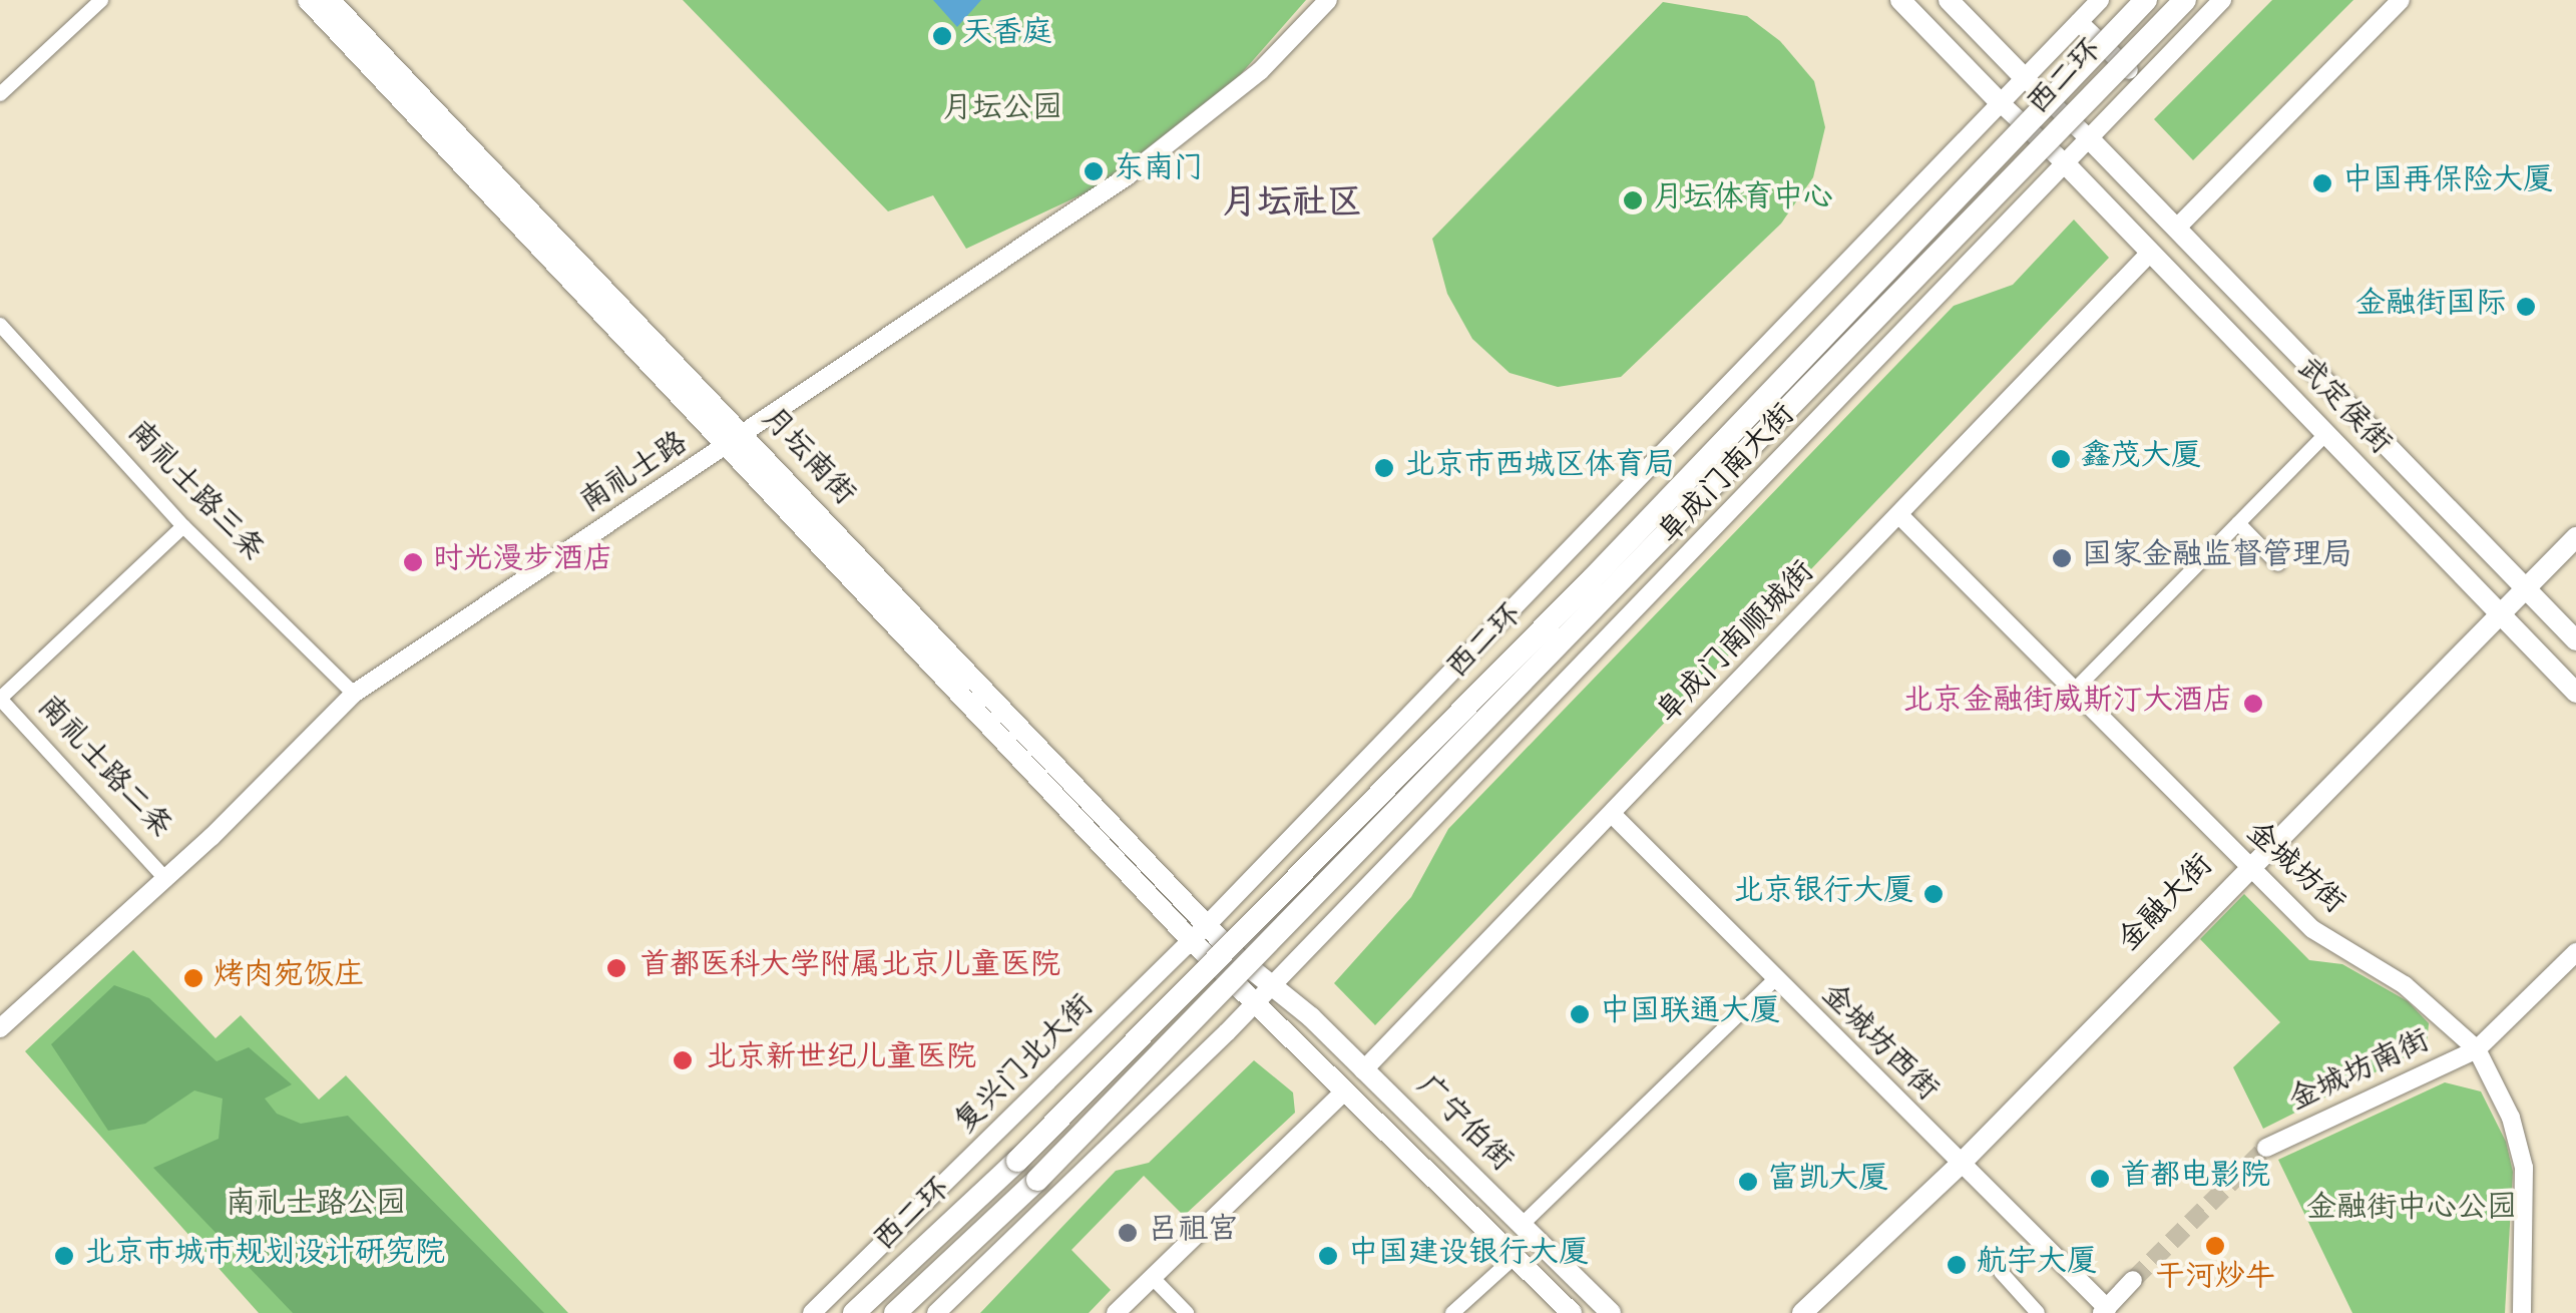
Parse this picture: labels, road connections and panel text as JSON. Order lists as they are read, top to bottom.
{
  "streets": {
    "highway": ["西二环"],
    "main road": [
      "武定侯街",
      "月坛南街",
      "金融大街",
      "广宁伯街"
    ],
    "street": [
      "南礼士路",
      "阜成门南大街",
      "南礼士路三条",
      "阜成门南顺城街",
      "南礼士路二条",
      "金城坊街",
      "金城坊西街",
      "复兴门北大街",
      "金城坊南街"
    ]
  },
  "crossings": [
    ["武定侯街", "阜成门南大街"],
    ["武定侯街", "阜成门南顺城街"],
    ["武定侯街", "金融大街"],
    ["月坛南街", "南礼士路"],
    ["月坛南街", "阜成门南大街"],
    ["月坛南街", "复兴门北大街"],
    ["月坛南街", "广宁伯街"],
    ["南礼士路", "南礼士路三条"],
    ["南礼士路", "南礼士路二条"],
    ["阜成门南大街", "复兴门北大街"],
    ["阜成门南大街", "广宁伯街"],
    ["阜成门南顺城街", "金城坊街"],
    ["阜成门南顺城街", "金城坊西街"],
    ["阜成门南顺城街", "广宁伯街"],
    ["金城坊街", "金融大街"],
    ["金城坊街", "金城坊南街"],
    ["金融大街", "金城坊西街"]
  ],
  "districts": ["月坛社区"],
  "parks": ["月坛公园", "南礼士路公园", "金融街中心公园"],
  "places": [
    "天香庭",
    "东南门",
    "中国再保险大厦",
    "月坛体育中心",
    "金融街国际",
    "鑫茂大厦",
    "北京市西城区体育局",
    "国家金融监督管理局",
    "时光漫步酒店",
    "北京金融街威斯汀大酒店",
    "北京银行大厦",
    "首都医科大学附属北京儿童医院",
    "烤肉宛饭庄",
    "中国联通大厦",
    "北京新世纪儿童医院",
    "首都电影院",
    "富凯大厦",
    "吕祖宫",
    "干河炒牛",
    "北京市城市规划设计研究院",
    "中国建设银行大厦",
    "航宇大厦"
  ]
}
